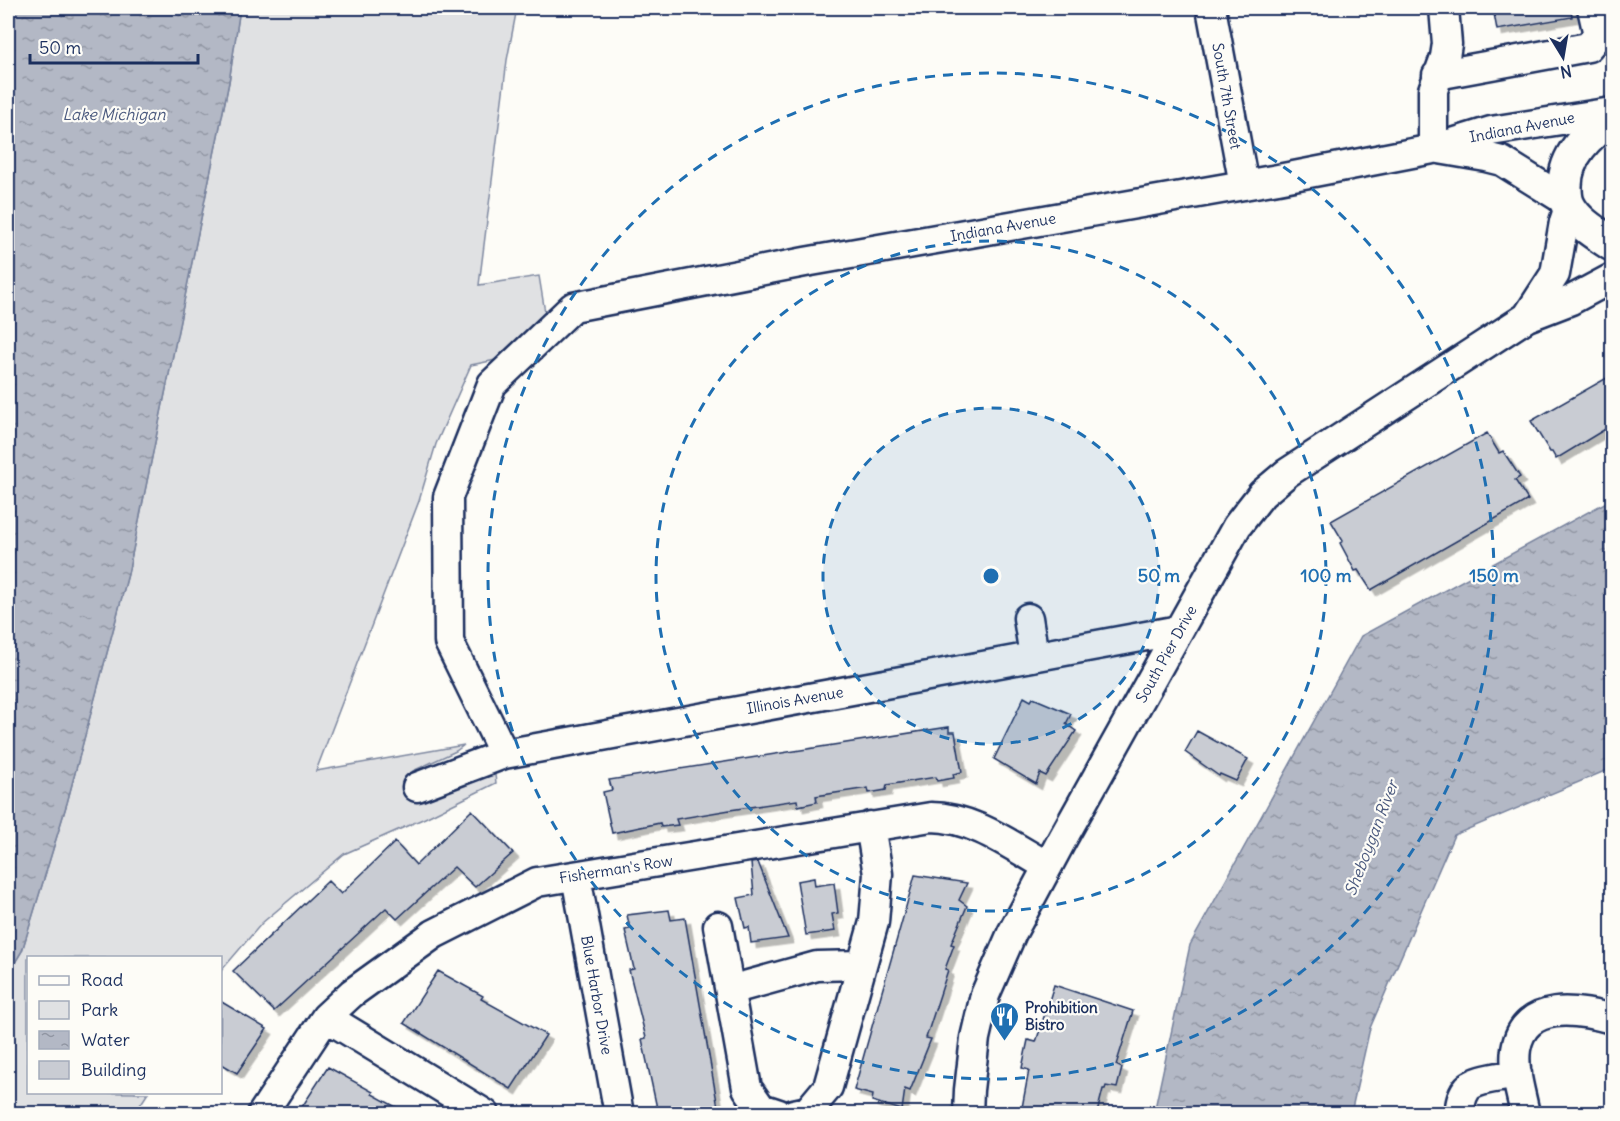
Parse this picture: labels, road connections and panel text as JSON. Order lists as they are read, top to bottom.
{
  "streets": {
    "street": [
      "South 7th Street",
      "Indiana Avenue",
      "South Pier Drive",
      "Illinois Avenue",
      "Fisherman's Row",
      "Blue Harbor Drive"
    ]
  },
  "crossings": [
    ["South 7th Street", "Indiana Avenue"],
    ["Indiana Avenue", "South Pier Drive"],
    ["Indiana Avenue", "Illinois Avenue"],
    ["South Pier Drive", "Illinois Avenue"],
    ["South Pier Drive", "Fisherman's Row"],
    ["Fisherman's Row", "Blue Harbor Drive"]
  ],
  "water": ["Lake Michigan", "Sheboygan River"],
  "places": {
    "restaurant": ["Prohibition Bistro"]
  },
  "legend": [
    "Road",
    "Park",
    "Water",
    "Building"
  ],
  "scale_bar": "50 m",
  "north": "bottom",
  "rings": ["50 m", "100 m", "150 m"]
}
